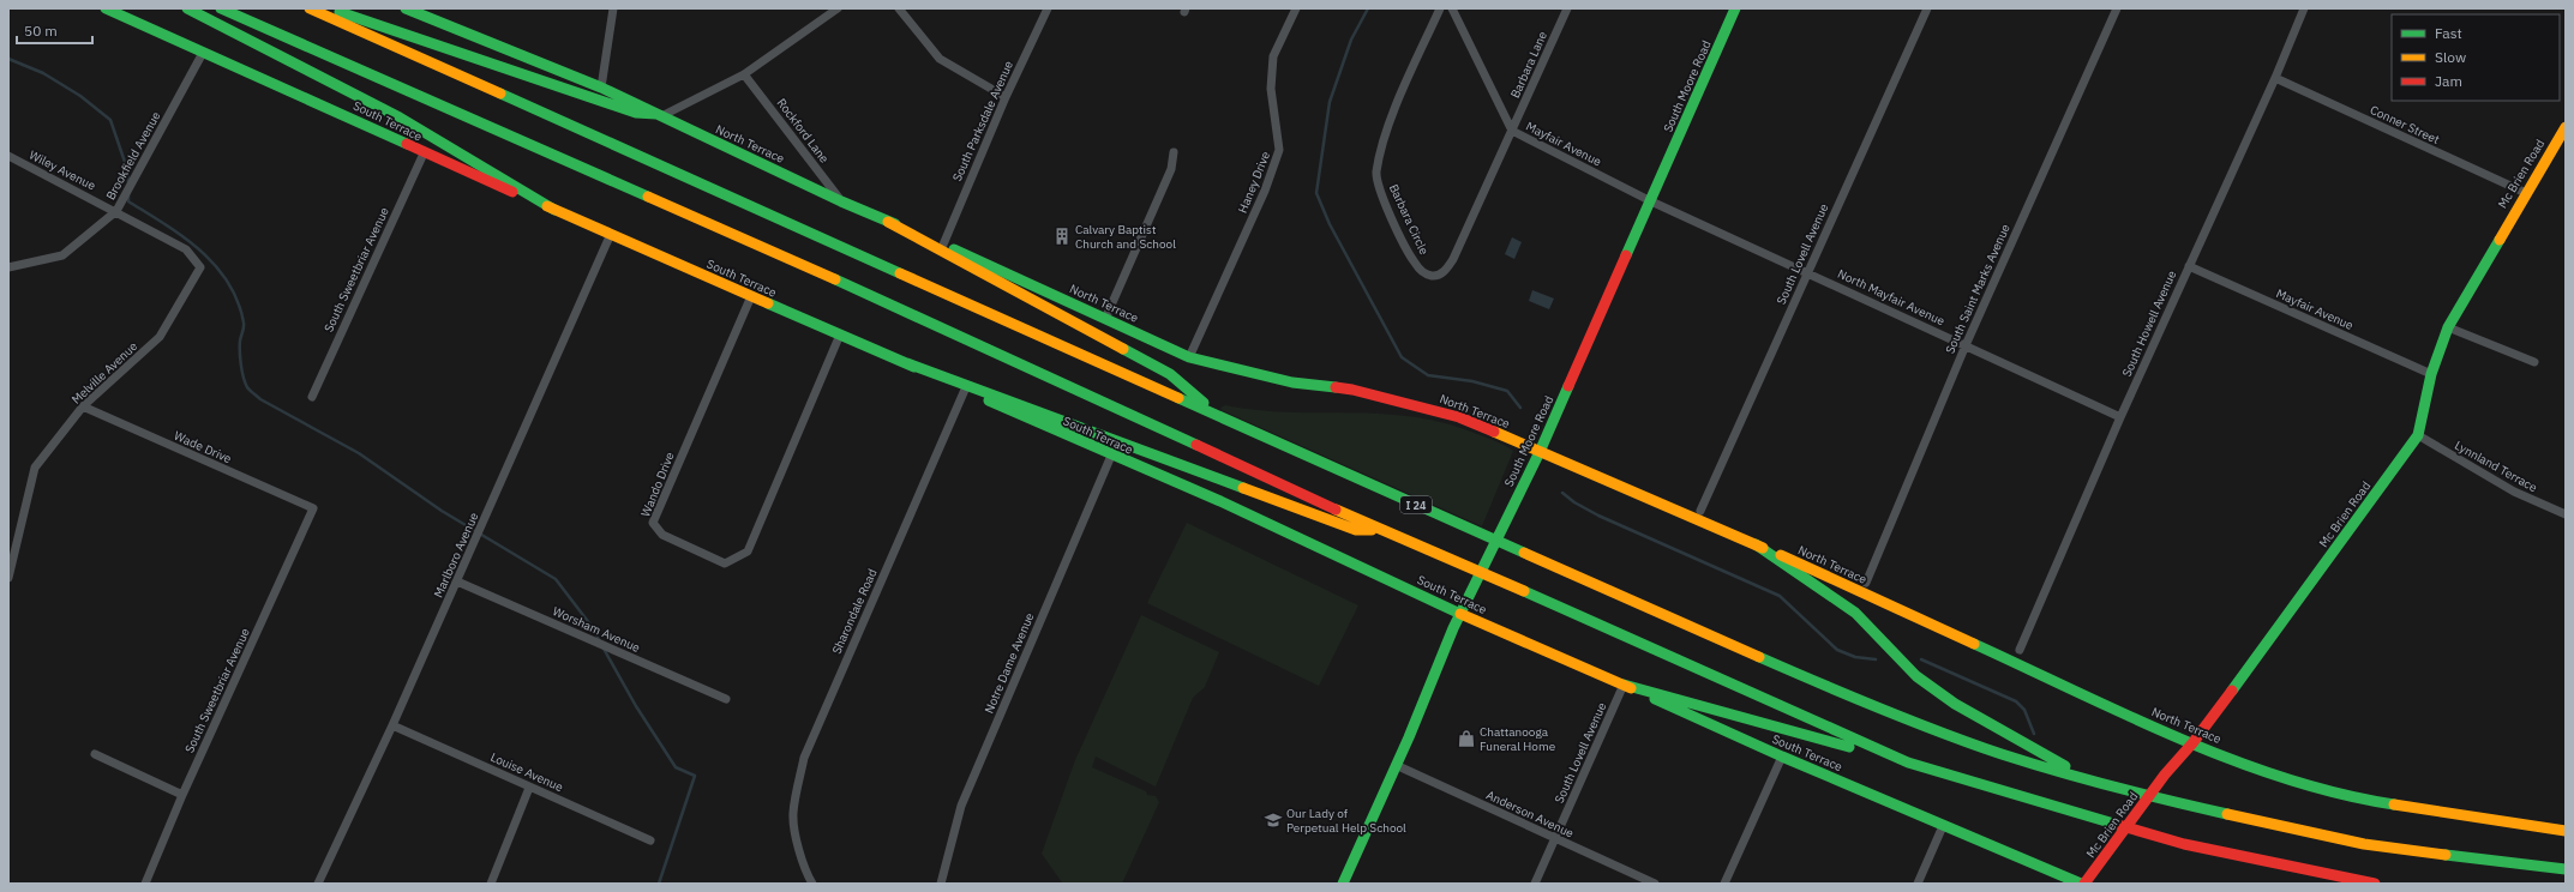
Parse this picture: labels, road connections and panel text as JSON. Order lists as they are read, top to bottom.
{
  "streets": {
    "main road": [
      "South Moore Road",
      "South Terrace",
      "North Terrace",
      "Mc Brien Road",
      "I 24"
    ],
    "street": [
      "Barbara Lane",
      "South Parksdale Avenue",
      "Conner Street",
      "Rockford Lane",
      "Mayfair Avenue",
      "Brookfield Avenue",
      "Wiley Avenue",
      "Haney Drive",
      "Barbara Circle",
      "South Lovell Avenue",
      "South Sweetbriar Avenue",
      "South Saint Marks Avenue",
      "North Mayfair Avenue",
      "South Howell Avenue",
      "Melville Avenue",
      "Wade Drive",
      "Lynnland Terrace",
      "Wando Drive",
      "Marlboro Avenue",
      "Sharondale Road",
      "Worsham Avenue",
      "Notre Dame Avenue",
      "Louise Avenue",
      "Anderson Avenue"
    ]
  },
  "crossings": [
    ["Barbara Lane", "Mayfair Avenue"],
    ["Barbara Lane", "Barbara Circle"],
    ["South Moore Road", "South Terrace"],
    ["South Moore Road", "North Terrace"],
    ["South Moore Road", "Mayfair Avenue"],
    ["South Moore Road", "North Mayfair Avenue"],
    ["South Moore Road", "Anderson Avenue"],
    ["South Terrace", "Brookfield Avenue"],
    ["South Terrace", "Mc Brien Road"],
    ["South Terrace", "South Lovell Avenue"],
    ["South Terrace", "South Sweetbriar Avenue"],
    ["South Terrace", "Wando Drive"],
    ["South Terrace", "Marlboro Avenue"],
    ["South Terrace", "Sharondale Road"],
    ["South Terrace", "Notre Dame Avenue"],
    ["South Parksdale Avenue", "North Terrace"],
    ["Conner Street", "Mc Brien Road"],
    ["Conner Street", "South Howell Avenue"],
    ["Rockford Lane", "North Terrace"],
    ["North Terrace", "Mc Brien Road"],
    ["North Terrace", "Haney Drive"],
    ["Mayfair Avenue", "Mc Brien Road"],
    ["Mayfair Avenue", "Barbara Circle"],
    ["Mayfair Avenue", "North Mayfair Avenue"],
    ["Mayfair Avenue", "South Howell Avenue"],
    ["Brookfield Avenue", "Wiley Avenue"],
    ["Wiley Avenue", "Melville Avenue"],
    ["Mc Brien Road", "Lynnland Terrace"],
    ["South Lovell Avenue", "North Mayfair Avenue"],
    ["South Lovell Avenue", "Anderson Avenue"],
    ["South Sweetbriar Avenue", "Wade Drive"],
    ["South Saint Marks Avenue", "North Mayfair Avenue"],
    ["North Mayfair Avenue", "South Howell Avenue"],
    ["Melville Avenue", "Wade Drive"],
    ["Marlboro Avenue", "Worsham Avenue"],
    ["Marlboro Avenue", "Louise Avenue"]
  ],
  "places": {
    "building": ["Calvary Baptist Church and School"],
    "shop": ["Chattanooga Funeral Home"],
    "school or university": ["Our Lady of Perpetual Help School"]
  },
  "legend": ["Fast", "Slow", "Jam"],
  "scale_bar": "50 m"
}
